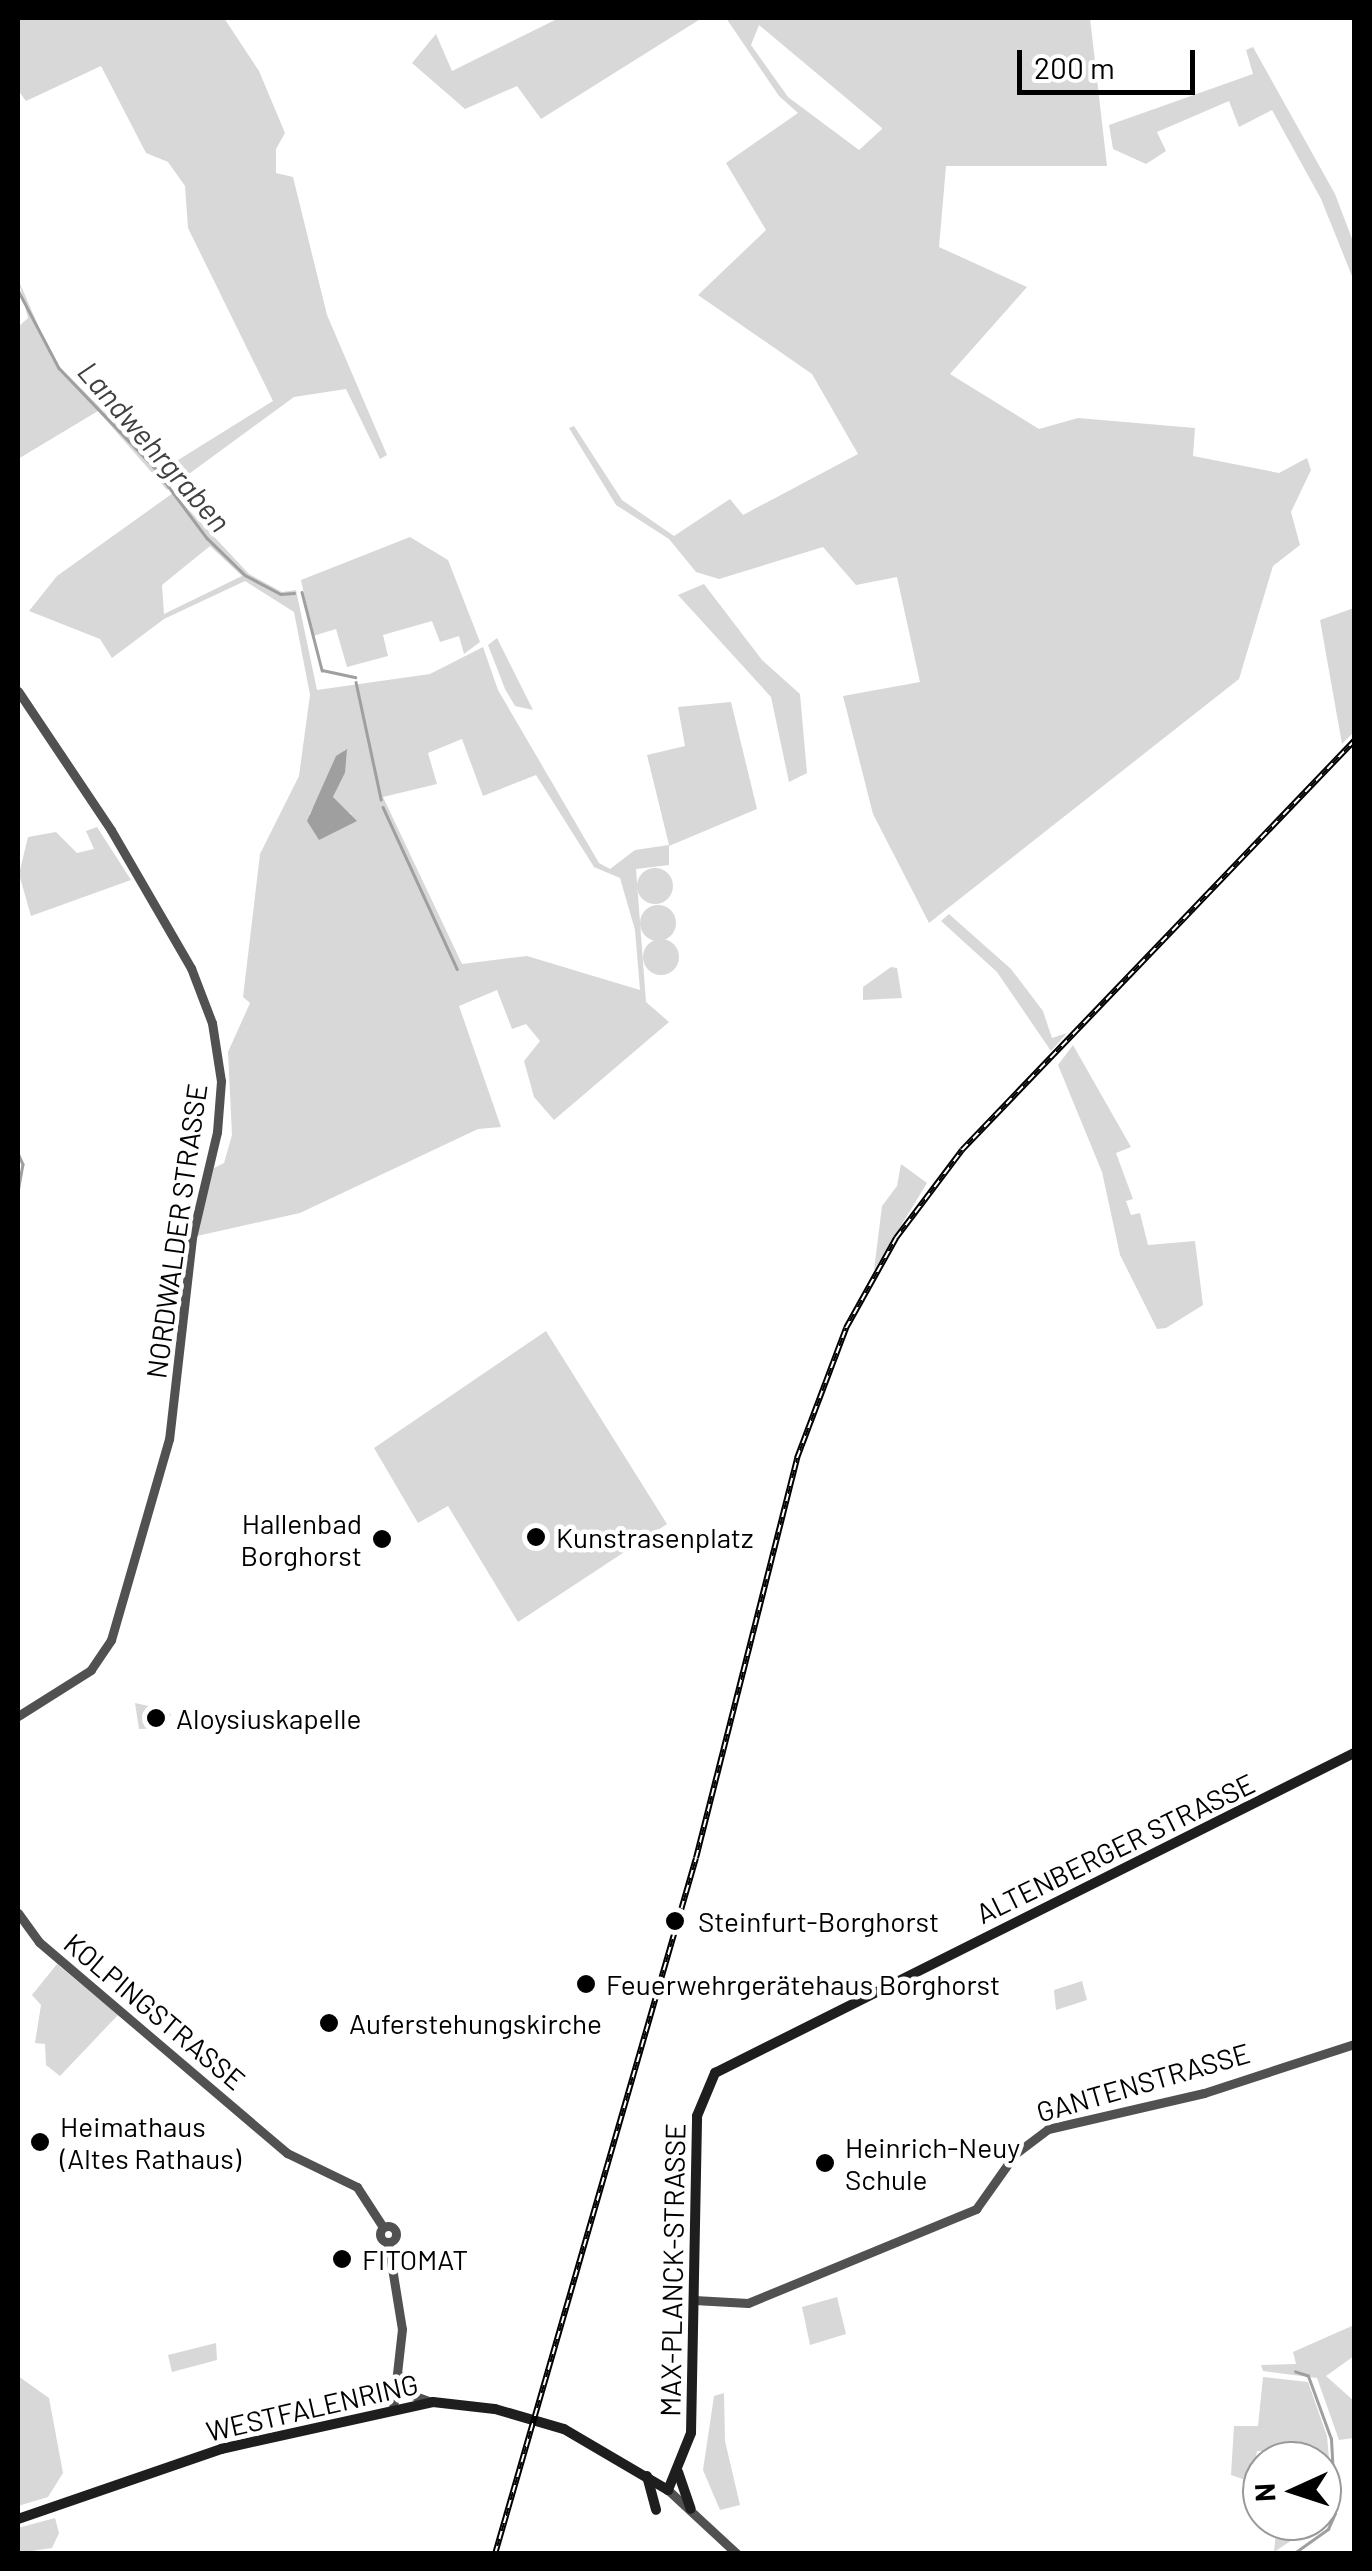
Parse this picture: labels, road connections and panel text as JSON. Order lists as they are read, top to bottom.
{
  "streets": {
    "main road": ["ALTENBERGER STRASSE", "MAX-PLANCK-STRASSE", "WESTFALENRING"],
    "street": ["NORDWALDER STRASSE", "KOLPINGSTRASSE", "GANTENSTRASSE"]
  },
  "crossings": [
    ["ALTENBERGER STRASSE", "MAX-PLANCK-STRASSE"],
    ["KOLPINGSTRASSE", "WESTFALENRING"],
    ["GANTENSTRASSE", "MAX-PLANCK-STRASSE"],
    ["MAX-PLANCK-STRASSE", "WESTFALENRING"]
  ],
  "water": ["Landwehrgraben"],
  "places": [
    "Kunstrasenplatz",
    "Hallenbad Borghorst",
    "Aloysiuskapelle",
    "Steinfurt-Borghorst",
    "Feuerwehrgerätehaus Borghorst",
    "Auferstehungskirche",
    "Heimathaus (Altes Rathaus)",
    "Heinrich-Neuy Schule",
    "FITOMAT"
  ],
  "scale_bar": "200 m",
  "north": "left"
}
